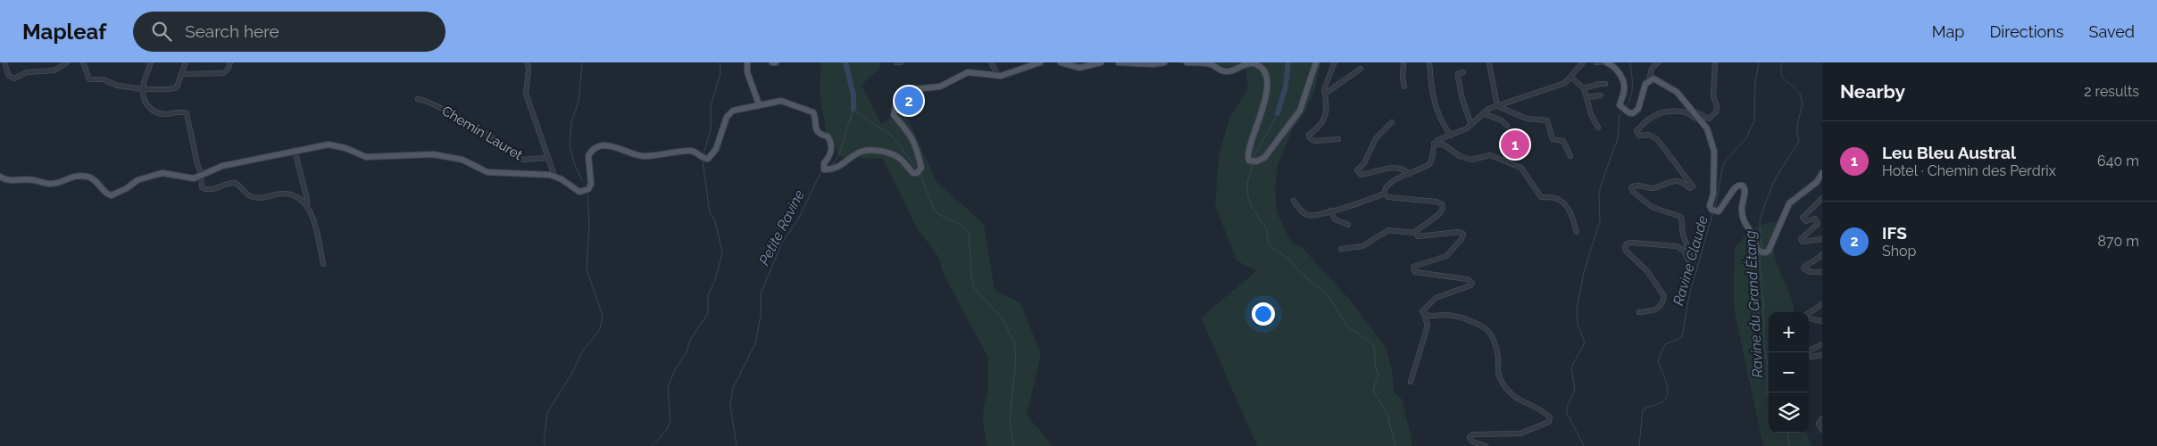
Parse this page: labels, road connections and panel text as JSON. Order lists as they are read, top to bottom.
{
  "streets": {
    "street": ["Chemin Lauret"]
  },
  "water": ["Petite Ravine", "Ravine Claude", "Ravine du Grand Étang"],
  "page": {
    "header": "Mapleaf",
    "search": "Search here",
    "nav": ["Map", "Directions", "Saved"],
    "heading": ["Nearby", "2 results"],
    "pins": ["2", "1"],
    "list": [
      {
        "mark": "1",
        "name": "Leu Bleu Austral",
        "note": "Hotel · Chemin des Perdrix",
        "value": "640 m"
      },
      {
        "mark": "2",
        "name": "IFS",
        "note": "Shop",
        "value": "870 m"
      }
    ],
    "map_buttons": ["+", "−"]
  }
}
